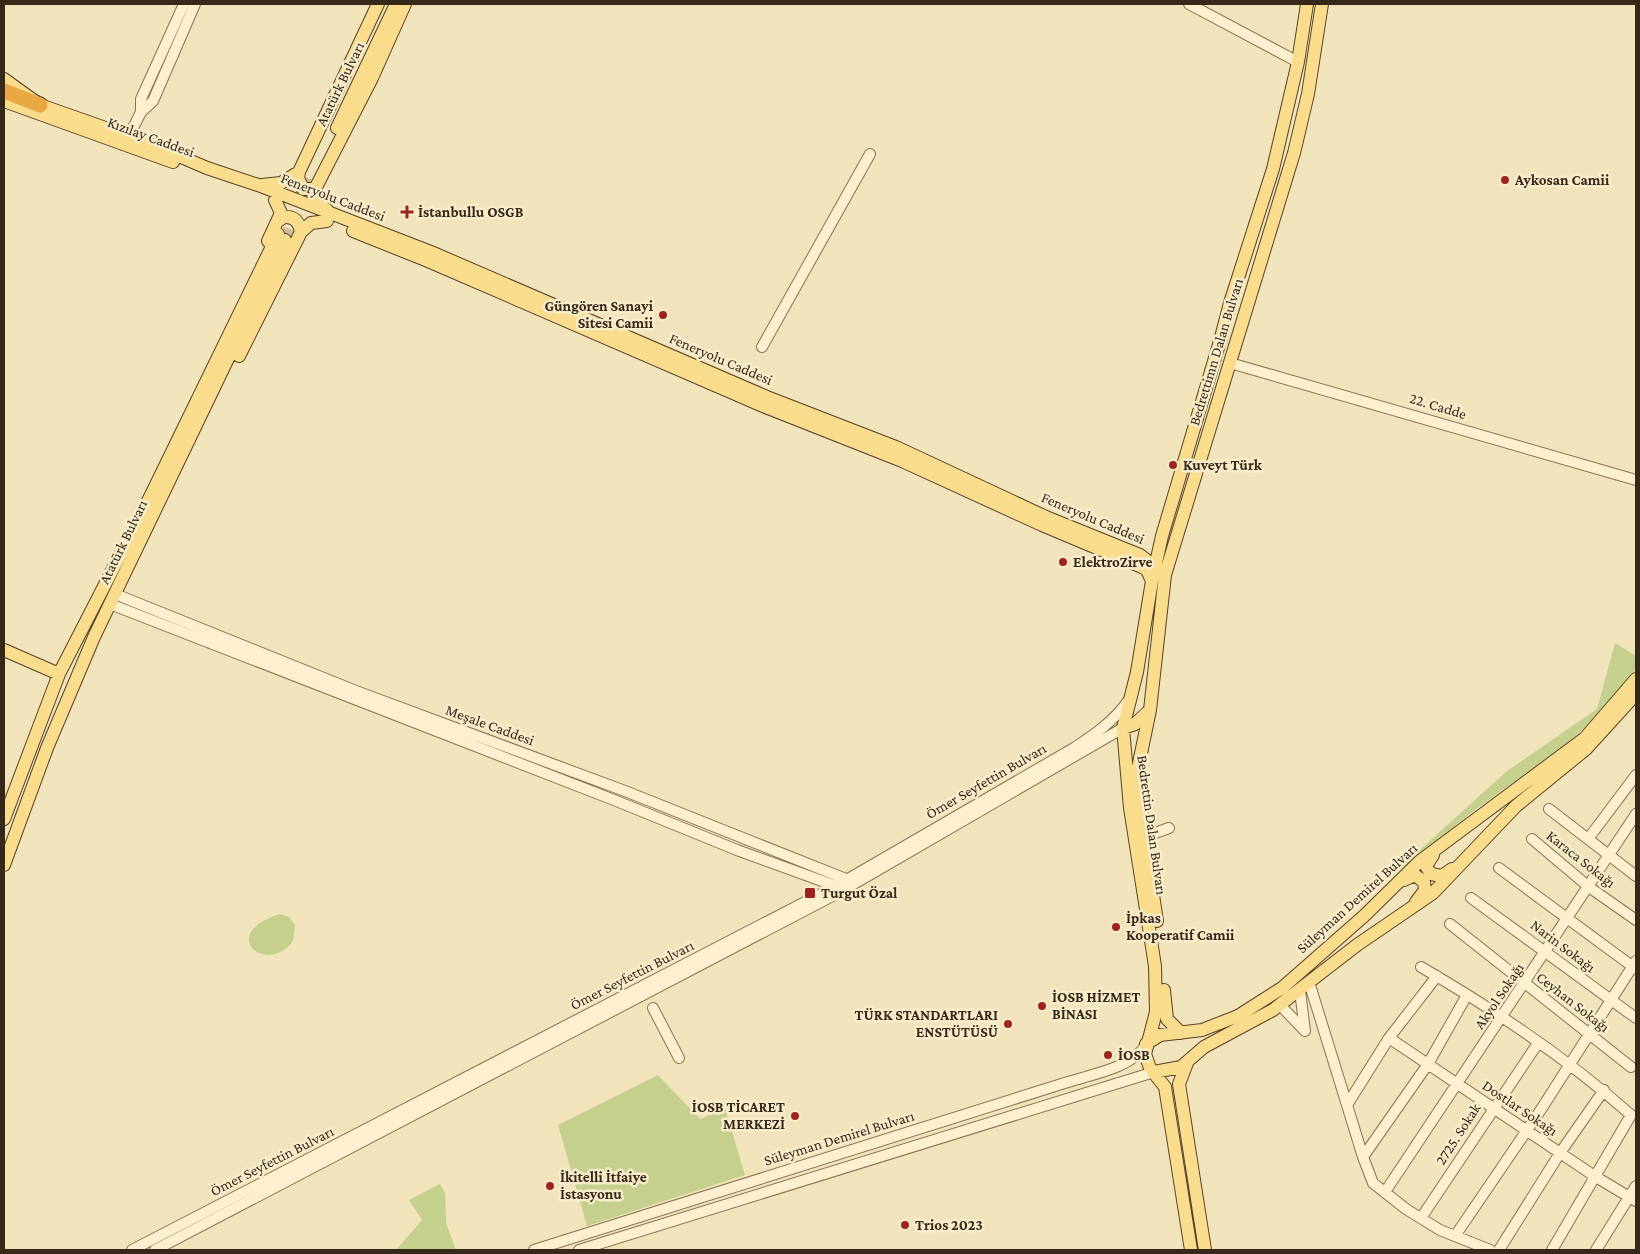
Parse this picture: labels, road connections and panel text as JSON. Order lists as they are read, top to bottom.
{
  "streets": {
    "main road": [
      "Atatürk Bulvarı",
      "Kızılay Caddesi",
      "Feneryolu Caddesi",
      "Bedrettimn Dalan Bulvarı",
      "Bedrettin Dalan Bulvarı",
      "Süleyman Demirel Bulvarı"
    ],
    "street": [
      "22. Cadde",
      "Meşale Caddesi",
      "Ömer Seyfettin Bulvarı",
      "Karaca Sokağı",
      "Narin Sokağı",
      "Akyol Sokağı",
      "Ceyhan Sokağı",
      "Dostlar Sokağı",
      "2725. Sokak"
    ]
  },
  "crossings": [
    ["Atatürk Bulvarı", "Meşale Caddesi"],
    ["Kızılay Caddesi", "Feneryolu Caddesi"],
    ["Feneryolu Caddesi", "Bedrettimn Dalan Bulvarı"],
    ["Bedrettimn Dalan Bulvarı", "22. Cadde"],
    ["Bedrettimn Dalan Bulvarı", "Ömer Seyfettin Bulvarı"],
    ["Bedrettimn Dalan Bulvarı", "Bedrettin Dalan Bulvarı"],
    ["Meşale Caddesi", "Ömer Seyfettin Bulvarı"],
    ["Ömer Seyfettin Bulvarı", "Bedrettin Dalan Bulvarı"],
    ["Bedrettin Dalan Bulvarı", "Süleyman Demirel Bulvarı"],
    ["Karaca Sokağı", "Akyol Sokağı"],
    ["Narin Sokağı", "Akyol Sokağı"],
    ["Akyol Sokağı", "Ceyhan Sokağı"],
    ["Akyol Sokağı", "Dostlar Sokağı"],
    ["Dostlar Sokağı", "2725. Sokak"]
  ],
  "places": {
    "other": [
      "Aykosan Camii",
      "Güngören Sanayi Sitesi Camii",
      "Kuveyt Türk",
      "ElektroZirve",
      "İpkas Kooperatif Camii",
      "İOSB HİZMET BİNASI",
      "TÜRK STANDARTLARI ENSTÜTÜSÜ",
      "İOSB",
      "İOSB TİCARET MERKEZİ",
      "İkitelli İtfaiye İstasyonu",
      "Trios 2023"
    ],
    "health": ["İstanbullu OSGB"],
    "transit": ["Turgut Özal"]
  }
}
